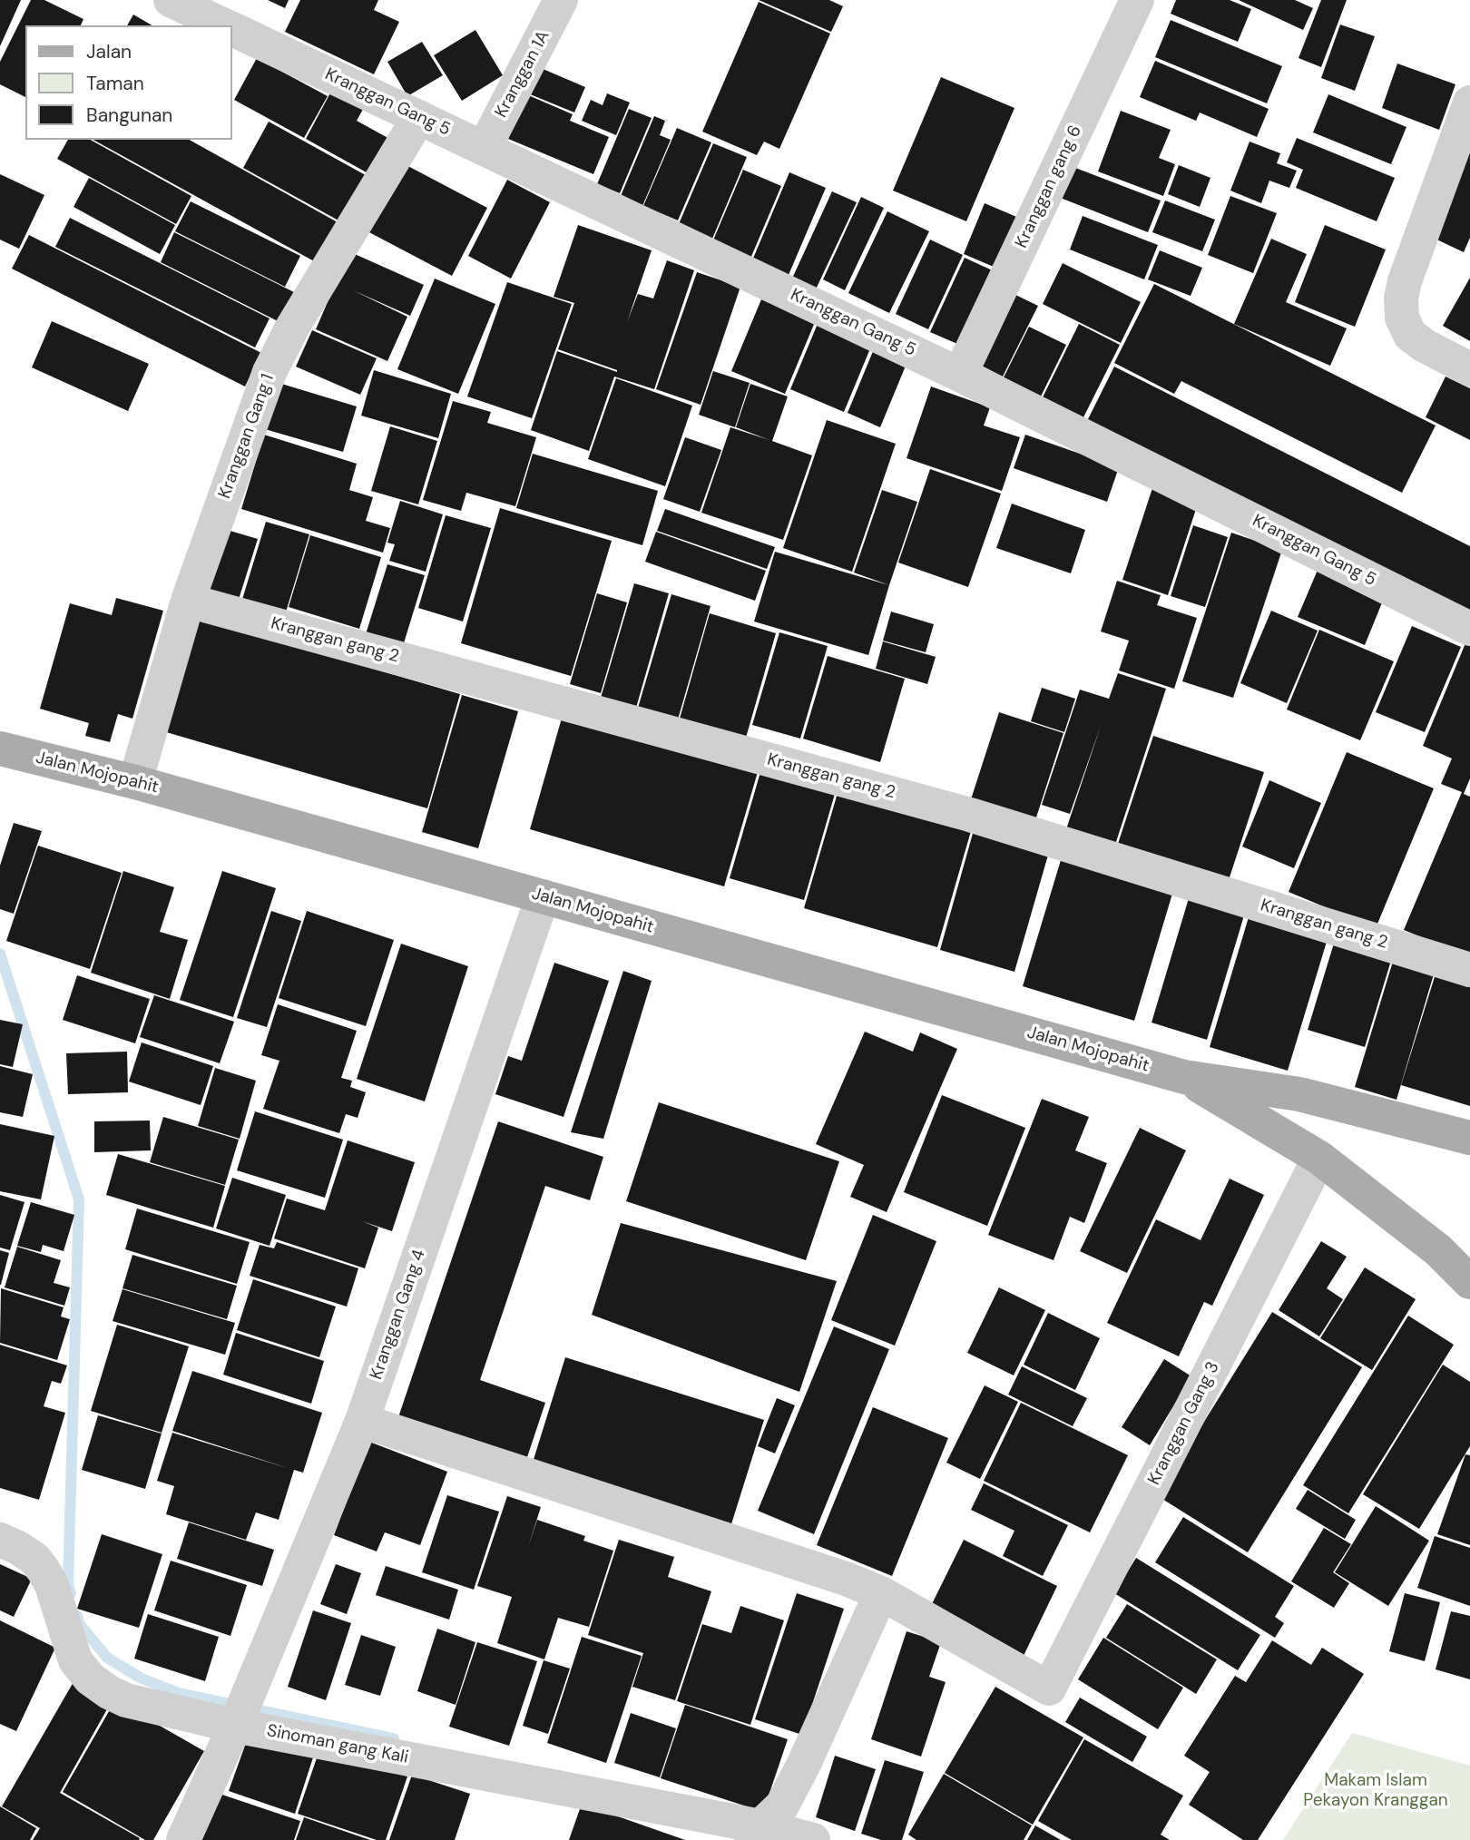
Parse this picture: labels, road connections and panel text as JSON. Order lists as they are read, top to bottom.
{
  "streets": {
    "main road": ["Jalan Mojopahit"],
    "street": [
      "Kranggan 1A",
      "Kranggan Gang 5",
      "Kranggan gang 6",
      "Kranggan Gang 1",
      "Kranggan gang 2",
      "Kranggan Gang 4",
      "Kranggan Gang 3",
      "Sinoman gang Kali"
    ]
  },
  "crossings": [
    ["Kranggan 1A", "Kranggan Gang 5"],
    ["Kranggan Gang 5", "Kranggan gang 6"],
    ["Kranggan Gang 5", "Kranggan Gang 1"],
    ["Kranggan Gang 1", "Kranggan gang 2"],
    ["Kranggan Gang 1", "Jalan Mojopahit"],
    ["Jalan Mojopahit", "Kranggan Gang 4"],
    ["Jalan Mojopahit", "Kranggan Gang 3"],
    ["Kranggan Gang 4", "Sinoman gang Kali"]
  ],
  "parks": ["Makam Islam Pekayon Kranggan"],
  "legend": ["Jalan", "Taman", "Bangunan"]
}
